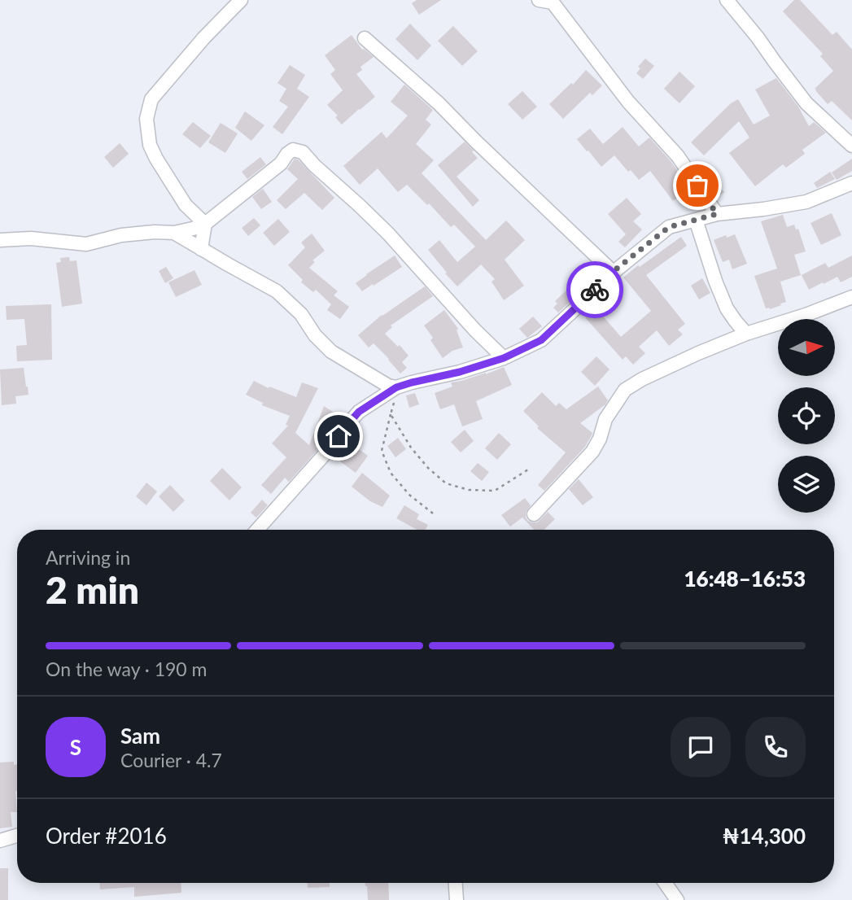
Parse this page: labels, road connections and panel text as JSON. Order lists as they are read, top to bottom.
{
  "north": "right",
  "page": {
    "heading": ["2 min", "Arriving in", "16:48–16:53"],
    "panel": [
      "Sam",
      "Courier · 4.7",
      "Order #2016",
      "₦14,300"
    ],
    "bar": "On the way · 190 m",
    "round": "S"
  }
}
